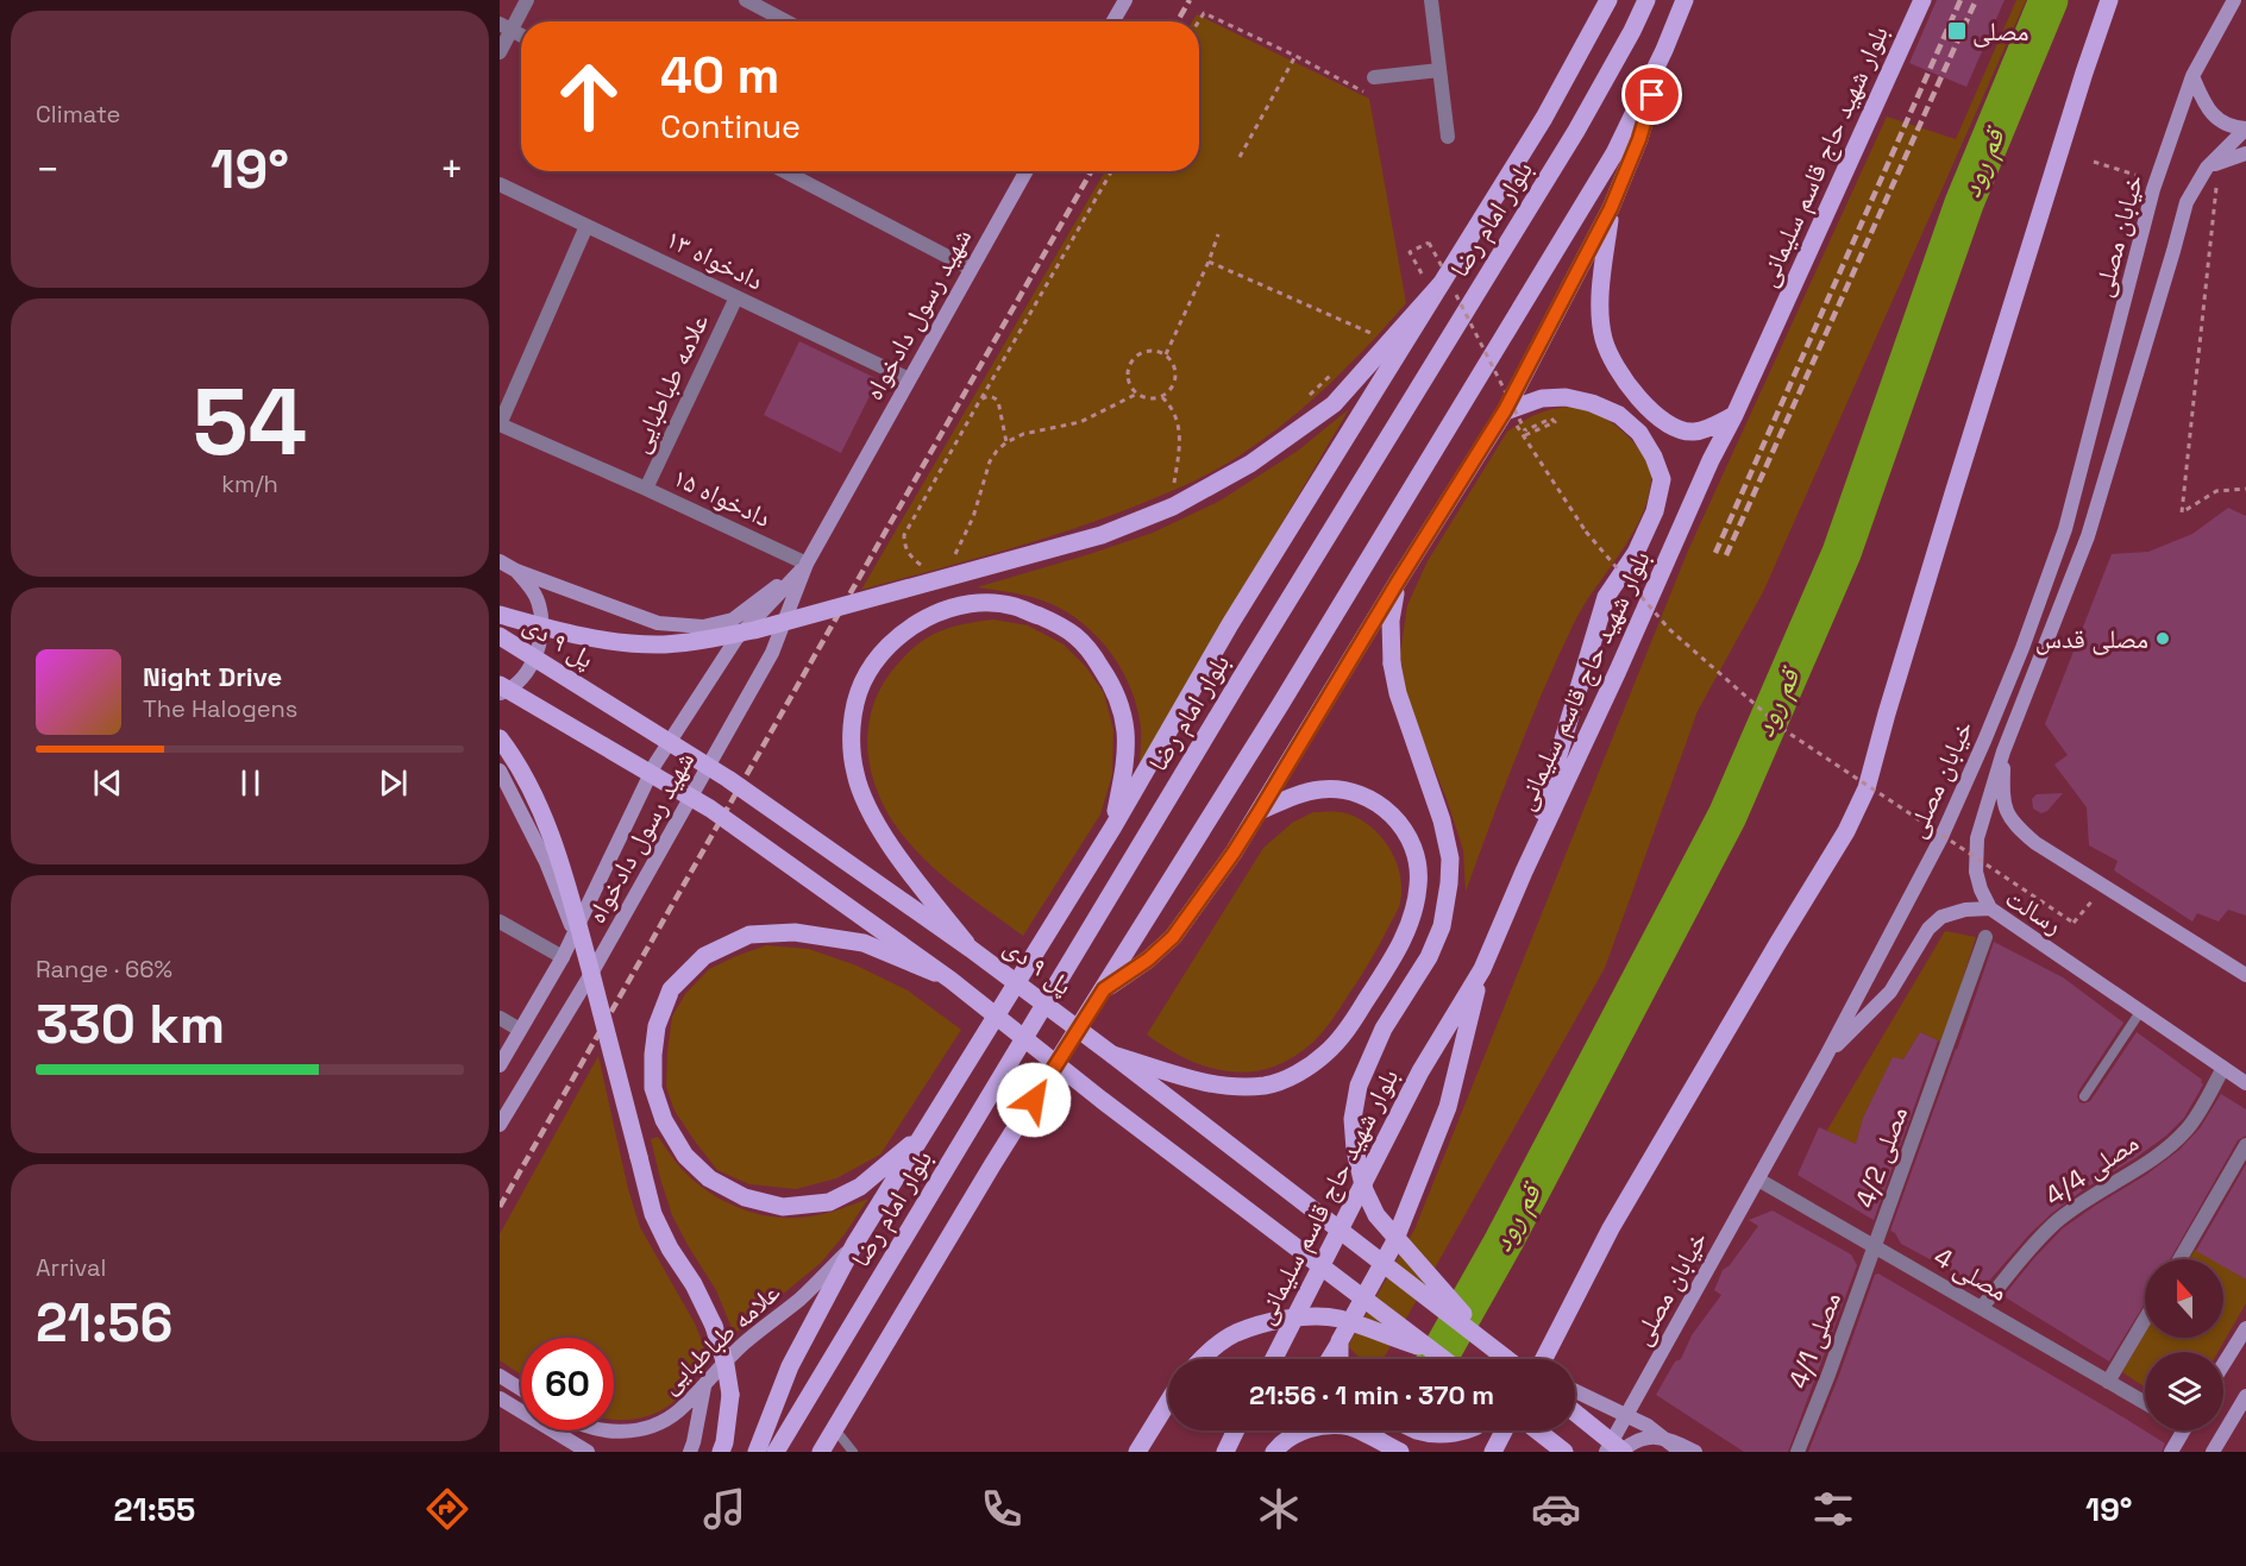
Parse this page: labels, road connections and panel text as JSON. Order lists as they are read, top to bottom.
{
  "streets": {
    "main road": ["بلوار شهید حاج قاسم سلیمانی", "بلوار امام رضا", "پل ۹ دی"],
    "street": [
      "خیابان مصلی",
      "دادخواه ۱۳",
      "شهید رسول دادخواه",
      "علامه طباطبایی",
      "دادخواه ۱۵",
      "رسالت",
      "مصلی 4/2",
      "مصلی 4/4",
      "مصلی 4",
      "مصلی 4/1"
    ]
  },
  "crossings": [
    ["خیابان مصلی", "رسالت"],
    ["خیابان مصلی", "مصلی 4"],
    ["دادخواه ۱۳", "شهید رسول دادخواه"],
    ["دادخواه ۱۳", "علامه طباطبایی"],
    ["شهید رسول دادخواه", "دادخواه ۱۵"],
    ["علامه طباطبایی", "دادخواه ۱۵"],
    ["رسالت", "مصلی 4/4"],
    ["مصلی 4/2", "مصلی 4"],
    ["مصلی 4/2", "مصلی 4/1"],
    ["مصلی 4/4", "مصلی 4"],
    ["مصلی 4", "مصلی 4/1"]
  ],
  "water": ["قم رود"],
  "places": {
    "transit": ["مصلی"],
    "other": ["مصلی قدس"]
  },
  "north": "top",
  "page": {
    "tile": [
      "Climate",
      ["54", "km/h"],
      ["Range · 66%", "330 km"],
      ["Arrival", "21:56"]
    ],
    "turn": ["40 m", "Continue"],
    "heat": ["−", "19°", "+"],
    "song": ["Night Drive", "The Halogens"],
    "limit": "60",
    "trip": "21:56 · 1 min · 370 m",
    "tabs": ["21:55", "19°"]
  }
}
